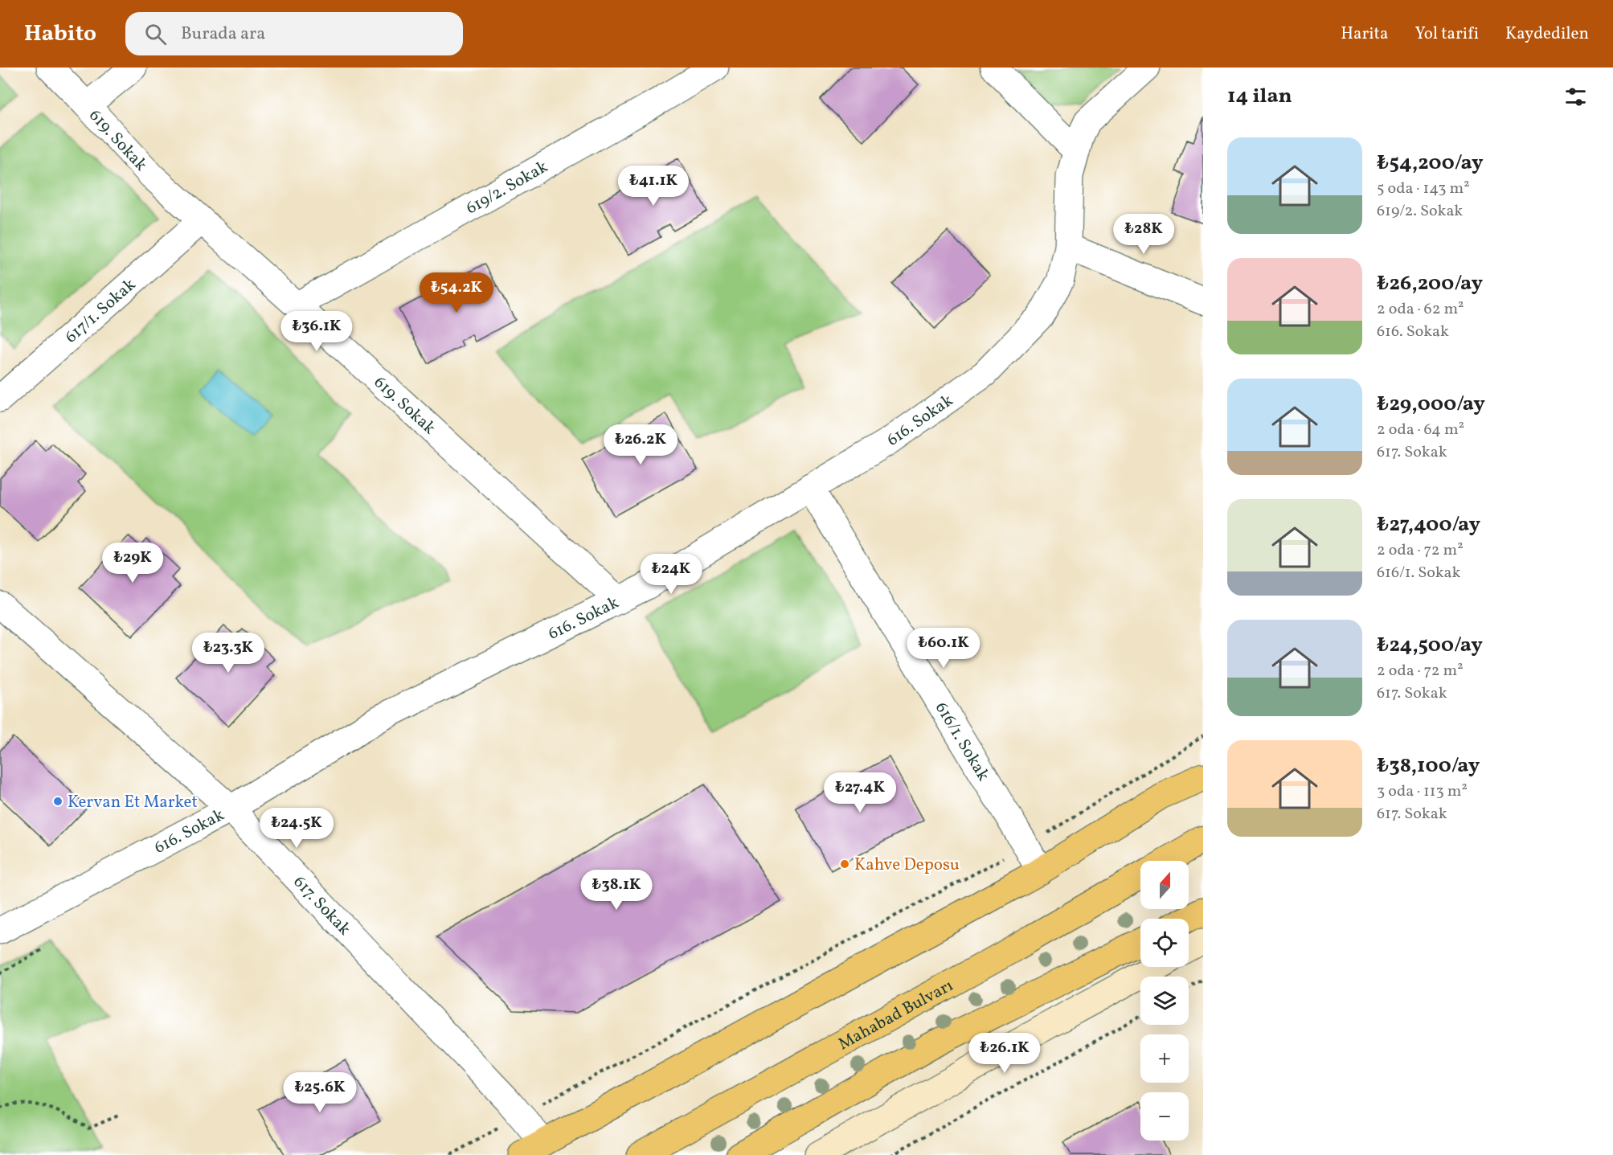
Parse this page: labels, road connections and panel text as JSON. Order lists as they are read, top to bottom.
{
  "streets": {
    "main road": ["Mahabad Bulvarı"],
    "street": [
      "619. Sokak",
      "619/2. Sokak",
      "617/1. Sokak",
      "616. Sokak",
      "616/1. Sokak",
      "617. Sokak"
    ]
  },
  "crossings": [
    ["619. Sokak", "619/2. Sokak"],
    ["619. Sokak", "617/1. Sokak"],
    ["619. Sokak", "616. Sokak"],
    ["616. Sokak", "616/1. Sokak"],
    ["616. Sokak", "617. Sokak"]
  ],
  "places": ["Kervan Et Market", "Kahve Deposu"],
  "north": "top",
  "page": {
    "header": "Habito",
    "search": "Burada ara",
    "nav": ["Harita", "Yol tarifi", "Kaydedilen"],
    "heading": "14 ilan",
    "list": [
      {
        "name": "₺54,200/ay",
        "note": "5 oda · 143 m² · 619/2. Sokak"
      },
      {
        "name": "₺26,200/ay",
        "note": "2 oda · 62 m² · 616. Sokak"
      },
      {
        "name": "₺29,000/ay",
        "note": "2 oda · 64 m² · 617. Sokak"
      },
      {
        "name": "₺27,400/ay",
        "note": "2 oda · 72 m² · 616/1. Sokak"
      },
      {
        "name": "₺24,500/ay",
        "note": "2 oda · 72 m² · 617. Sokak"
      },
      {
        "name": "₺38,100/ay",
        "note": "3 oda · 113 m² · 617. Sokak"
      }
    ],
    "price": [
      "₺41.1K",
      "₺28K",
      "₺54.2K",
      "₺36.1K",
      "₺26.2K",
      "₺29K",
      "₺24K",
      "₺60.1K",
      "₺23.3K",
      "₺27.4K",
      "₺24.5K",
      "₺38.1K",
      "₺26.1K",
      "₺25.6K"
    ],
    "map_buttons": ["+", "−"]
  }
}
